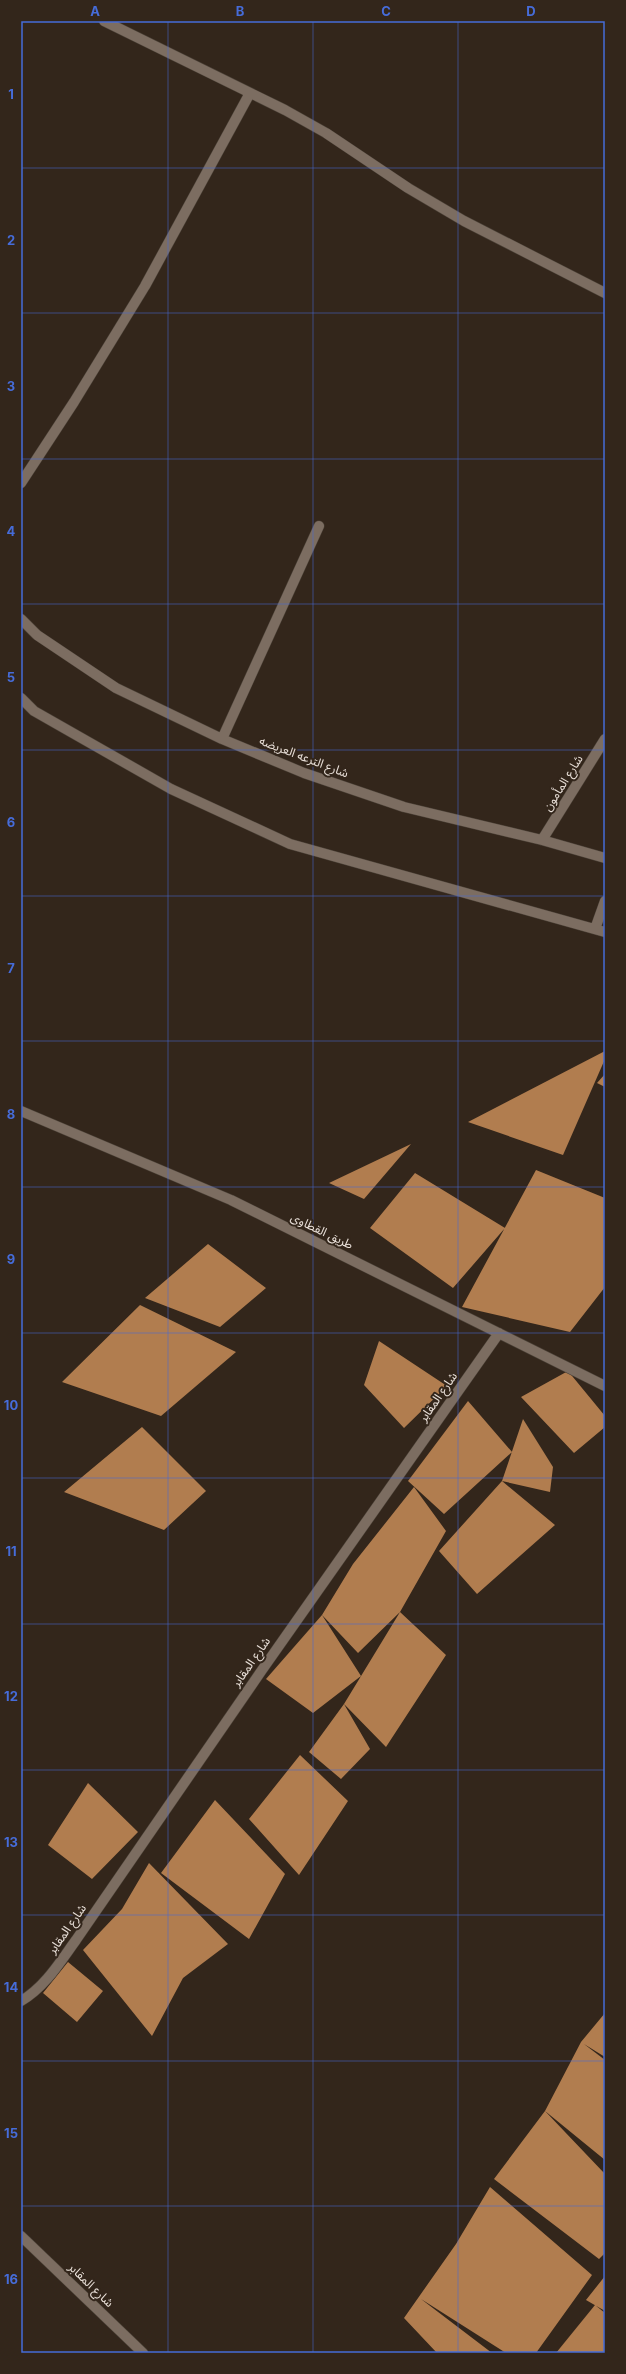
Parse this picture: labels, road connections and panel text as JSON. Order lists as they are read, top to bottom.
{
  "streets": {
    "street": [
      "شارع الترعه العريضه",
      "شارع المأمون",
      "طريق القطاوى",
      "شارع المقابر"
    ]
  },
  "crossings": [
    ["شارع الترعه العريضه", "شارع المأمون"],
    ["طريق القطاوى", "شارع المقابر"]
  ],
  "grid": {
    "columns": [
      "A",
      "B",
      "C",
      "D"
    ],
    "rows": [
      "1",
      "2",
      "3",
      "4",
      "5",
      "6",
      "7",
      "8",
      "9",
      "10",
      "11",
      "12",
      "13",
      "14",
      "15",
      "16"
    ]
  }
}
